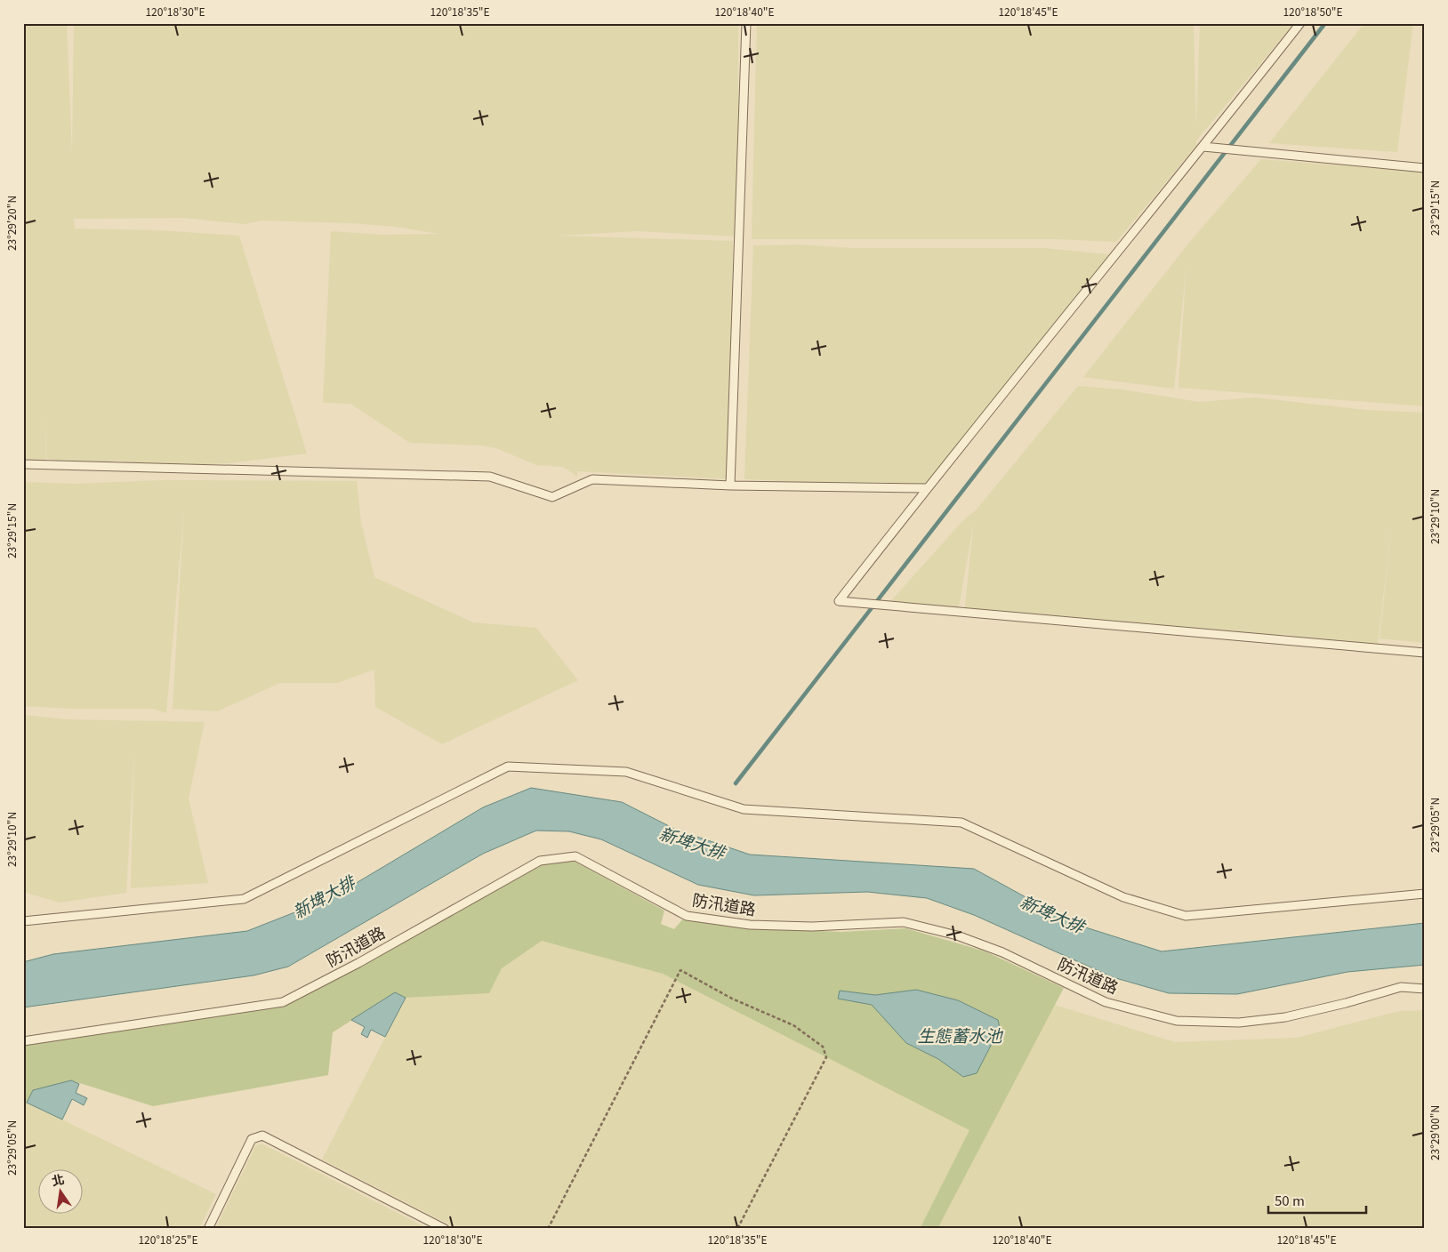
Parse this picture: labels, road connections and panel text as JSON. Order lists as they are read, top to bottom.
{
  "streets": {
    "lane": ["防汛道路"]
  },
  "water": ["新埤大排", "生態蓄水池"],
  "scale_bar": "50 m",
  "north": "top",
  "coordinates": [
    "120°18'30\"E",
    "120°18'35\"E",
    "120°18'40\"E",
    "120°18'45\"E",
    "120°18'50\"E",
    "23°29'15\"N",
    "23°29'20\"N",
    "23°29'10\"N",
    "23°29'05\"N",
    "23°29'00\"N",
    "120°18'25\"E"
  ]
}
